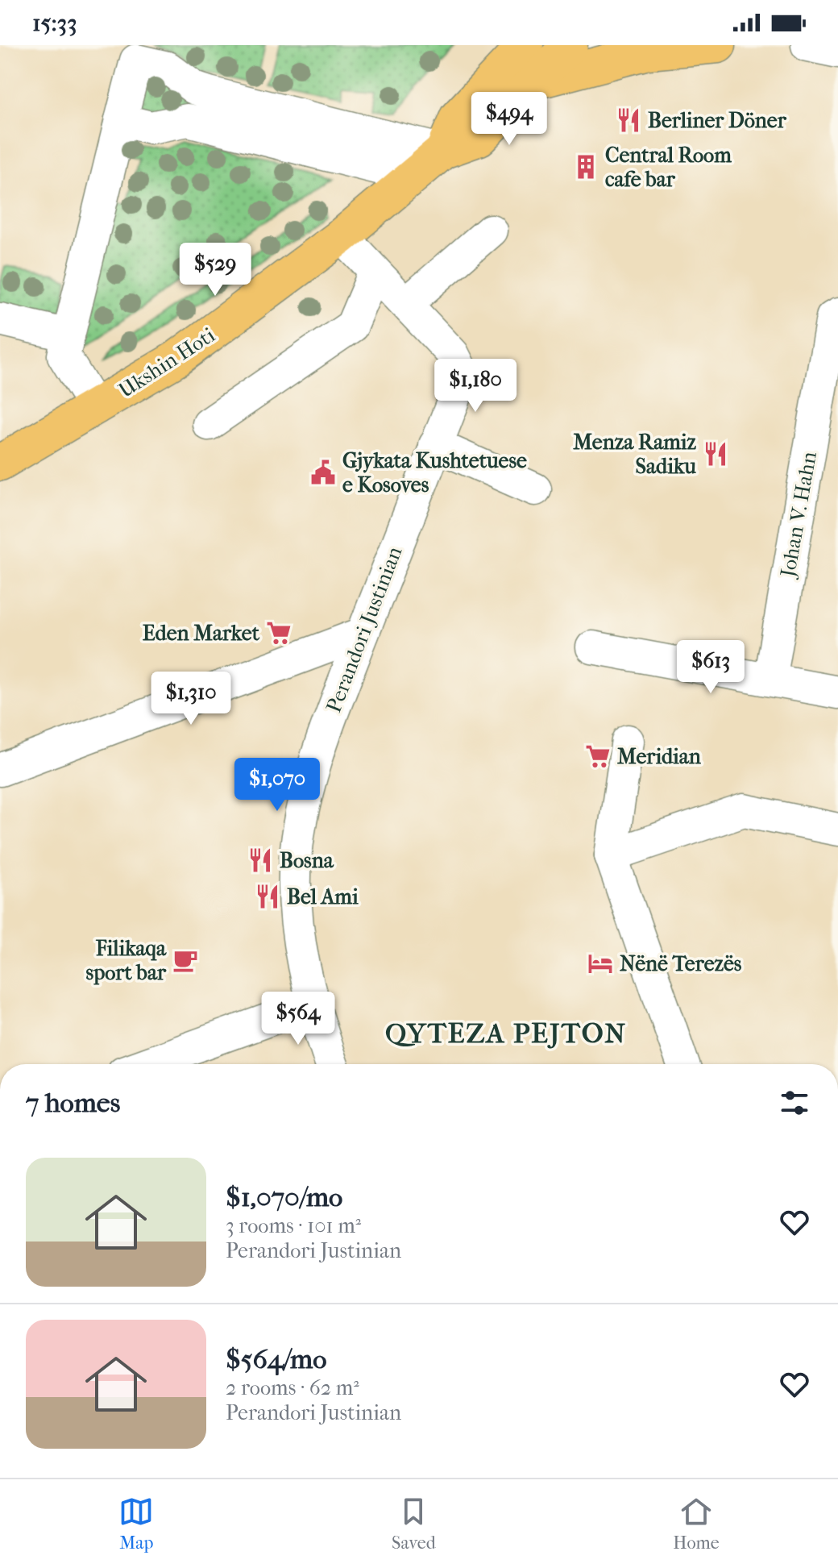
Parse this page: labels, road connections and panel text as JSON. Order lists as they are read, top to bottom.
{
  "streets": {
    "main road": ["Ukshin Hoti"],
    "street": ["Johan V. Hahn", "Perandori Justinian"]
  },
  "crossings": [
    ["Ukshin Hoti", "Perandori Justinian"]
  ],
  "districts": ["QYTEZA PEJTON"],
  "places": {
    "restaurant": [
      "Berliner Döner",
      "Menza Ramiz Sadiku",
      "Bosna",
      "Bel Ami"
    ],
    "building": ["Central Room cafe bar"],
    "public building": ["Gjykata Kushtetuese e Kosoves"],
    "supermarket": ["Eden Market", "Meridian"],
    "cafe": ["Filikaqa sport bar"],
    "hotel": ["Nënë Terezës"]
  },
  "page": {
    "status": "15:33",
    "price": [
      "$494",
      "$529",
      "$1,180",
      "$613",
      "$1,310",
      "$1,070",
      "$564"
    ],
    "heading": "7 homes",
    "list": [
      {
        "name": "$1,070/mo",
        "note": "3 rooms · 101 m² · Perandori Justinian"
      },
      {
        "name": "$564/mo",
        "note": "2 rooms · 62 m² · Perandori Justinian"
      }
    ],
    "tabs": ["Map", "Saved", "Home"]
  }
}
